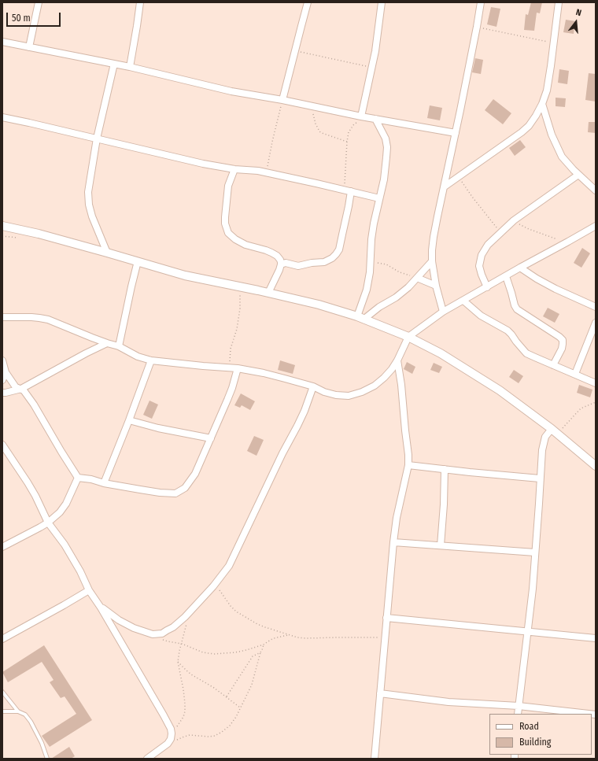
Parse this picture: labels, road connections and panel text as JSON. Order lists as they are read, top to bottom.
{
  "legend": ["Road", "Building"],
  "scale_bar": "50 m",
  "north": "top"
}
